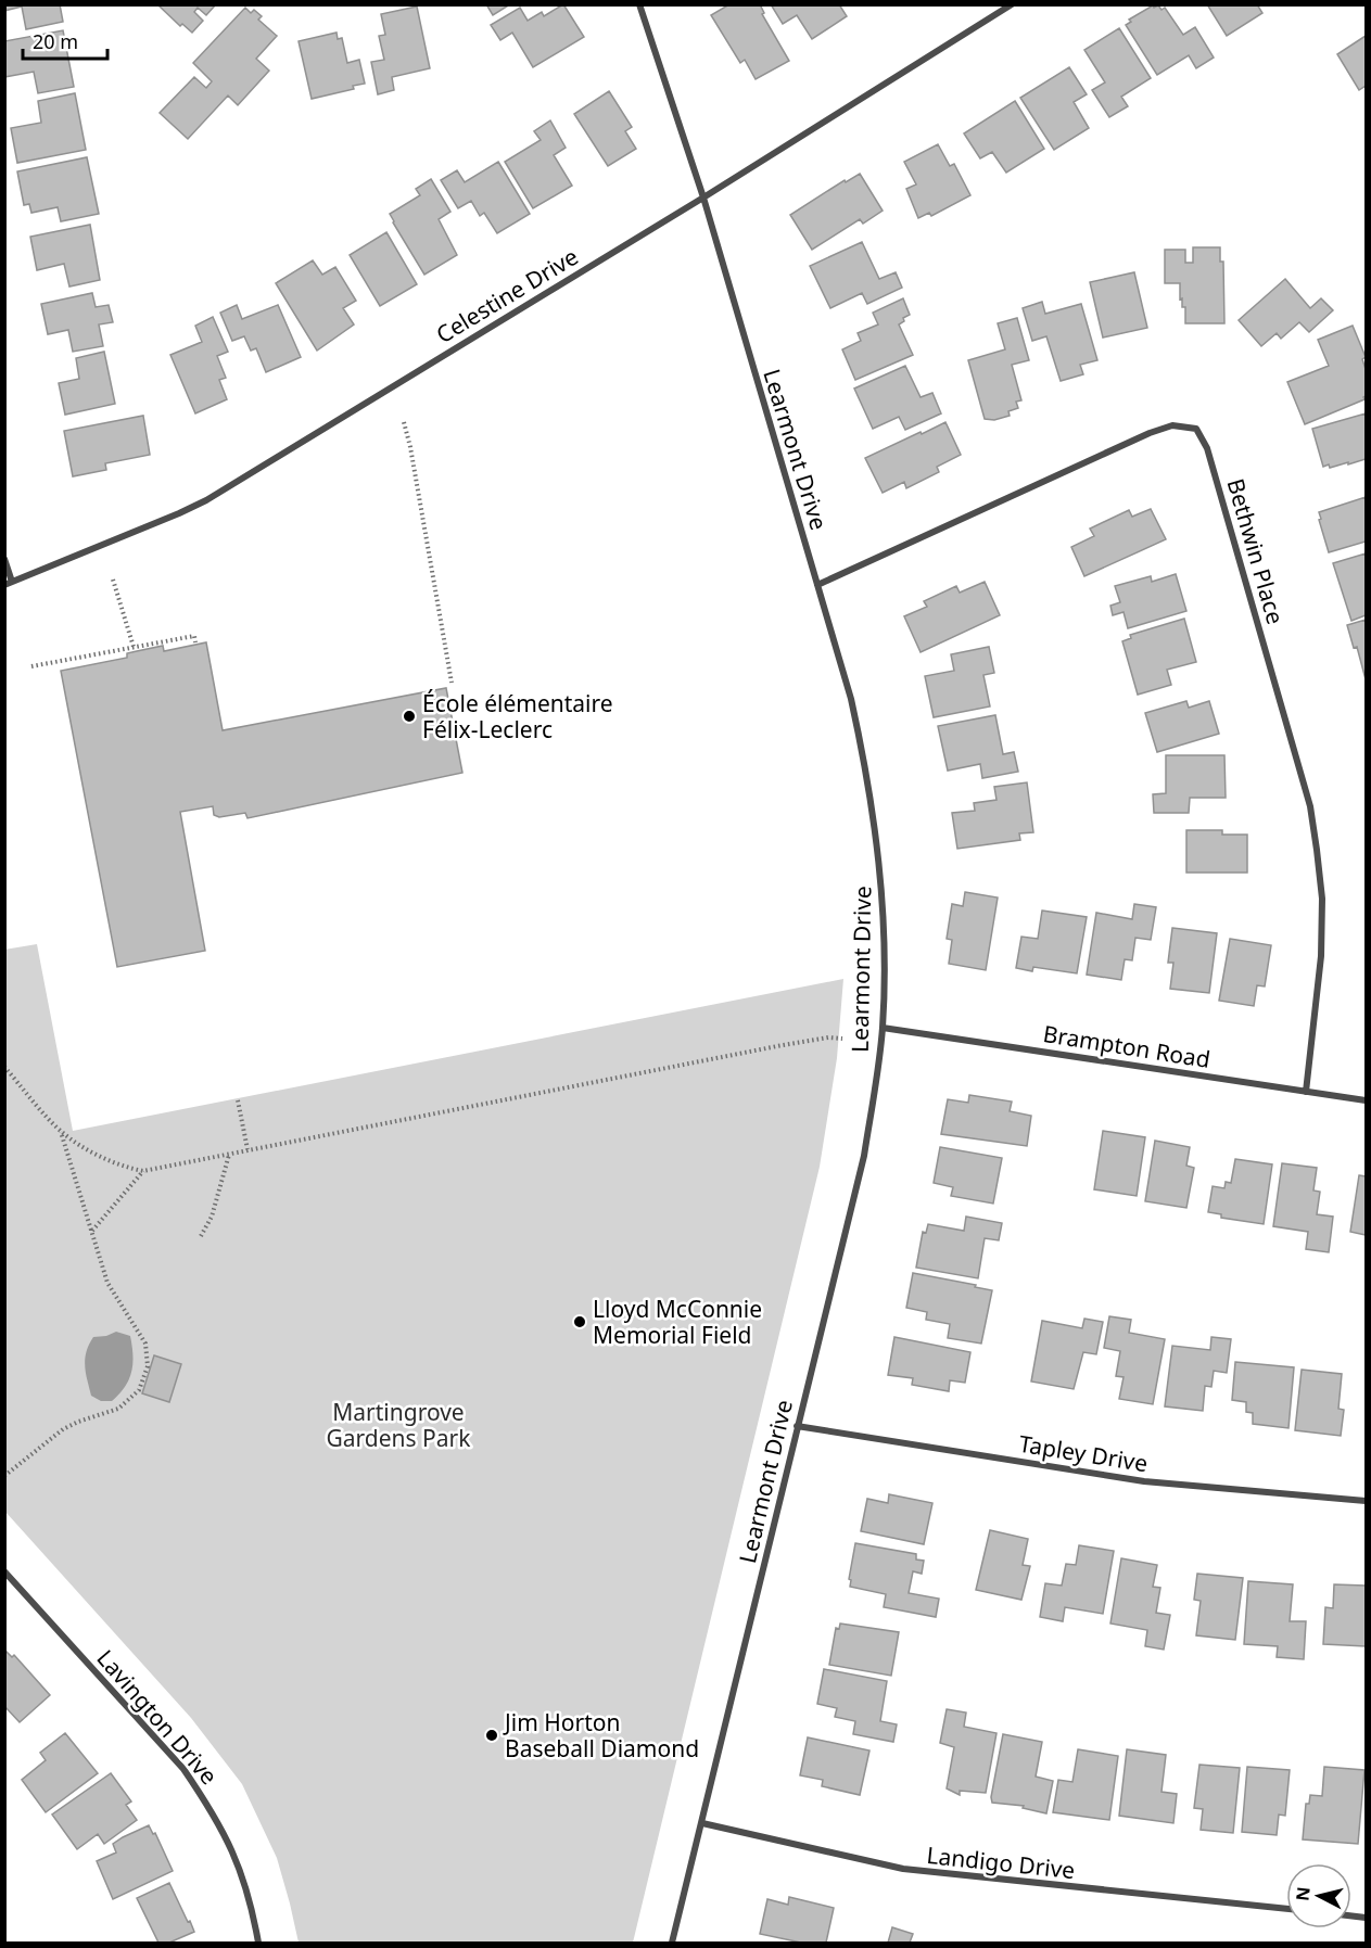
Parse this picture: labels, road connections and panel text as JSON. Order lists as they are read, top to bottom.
{
  "streets": {
    "street": [
      "Celestine Drive",
      "Learmont Drive",
      "Bethwin Place",
      "Brampton Road",
      "Tapley Drive",
      "Lavington Drive",
      "Landigo Drive"
    ]
  },
  "crossings": [
    ["Celestine Drive", "Learmont Drive"],
    ["Learmont Drive", "Bethwin Place"],
    ["Learmont Drive", "Brampton Road"],
    ["Learmont Drive", "Tapley Drive"],
    ["Learmont Drive", "Landigo Drive"],
    ["Bethwin Place", "Brampton Road"]
  ],
  "parks": ["Martingrove Gardens Park"],
  "places": ["École élémentaire Félix-Leclerc", "Lloyd McConnie Memorial Field", "Jim Horton Baseball Diamond"],
  "scale_bar": "20 m",
  "north": "left"
}
